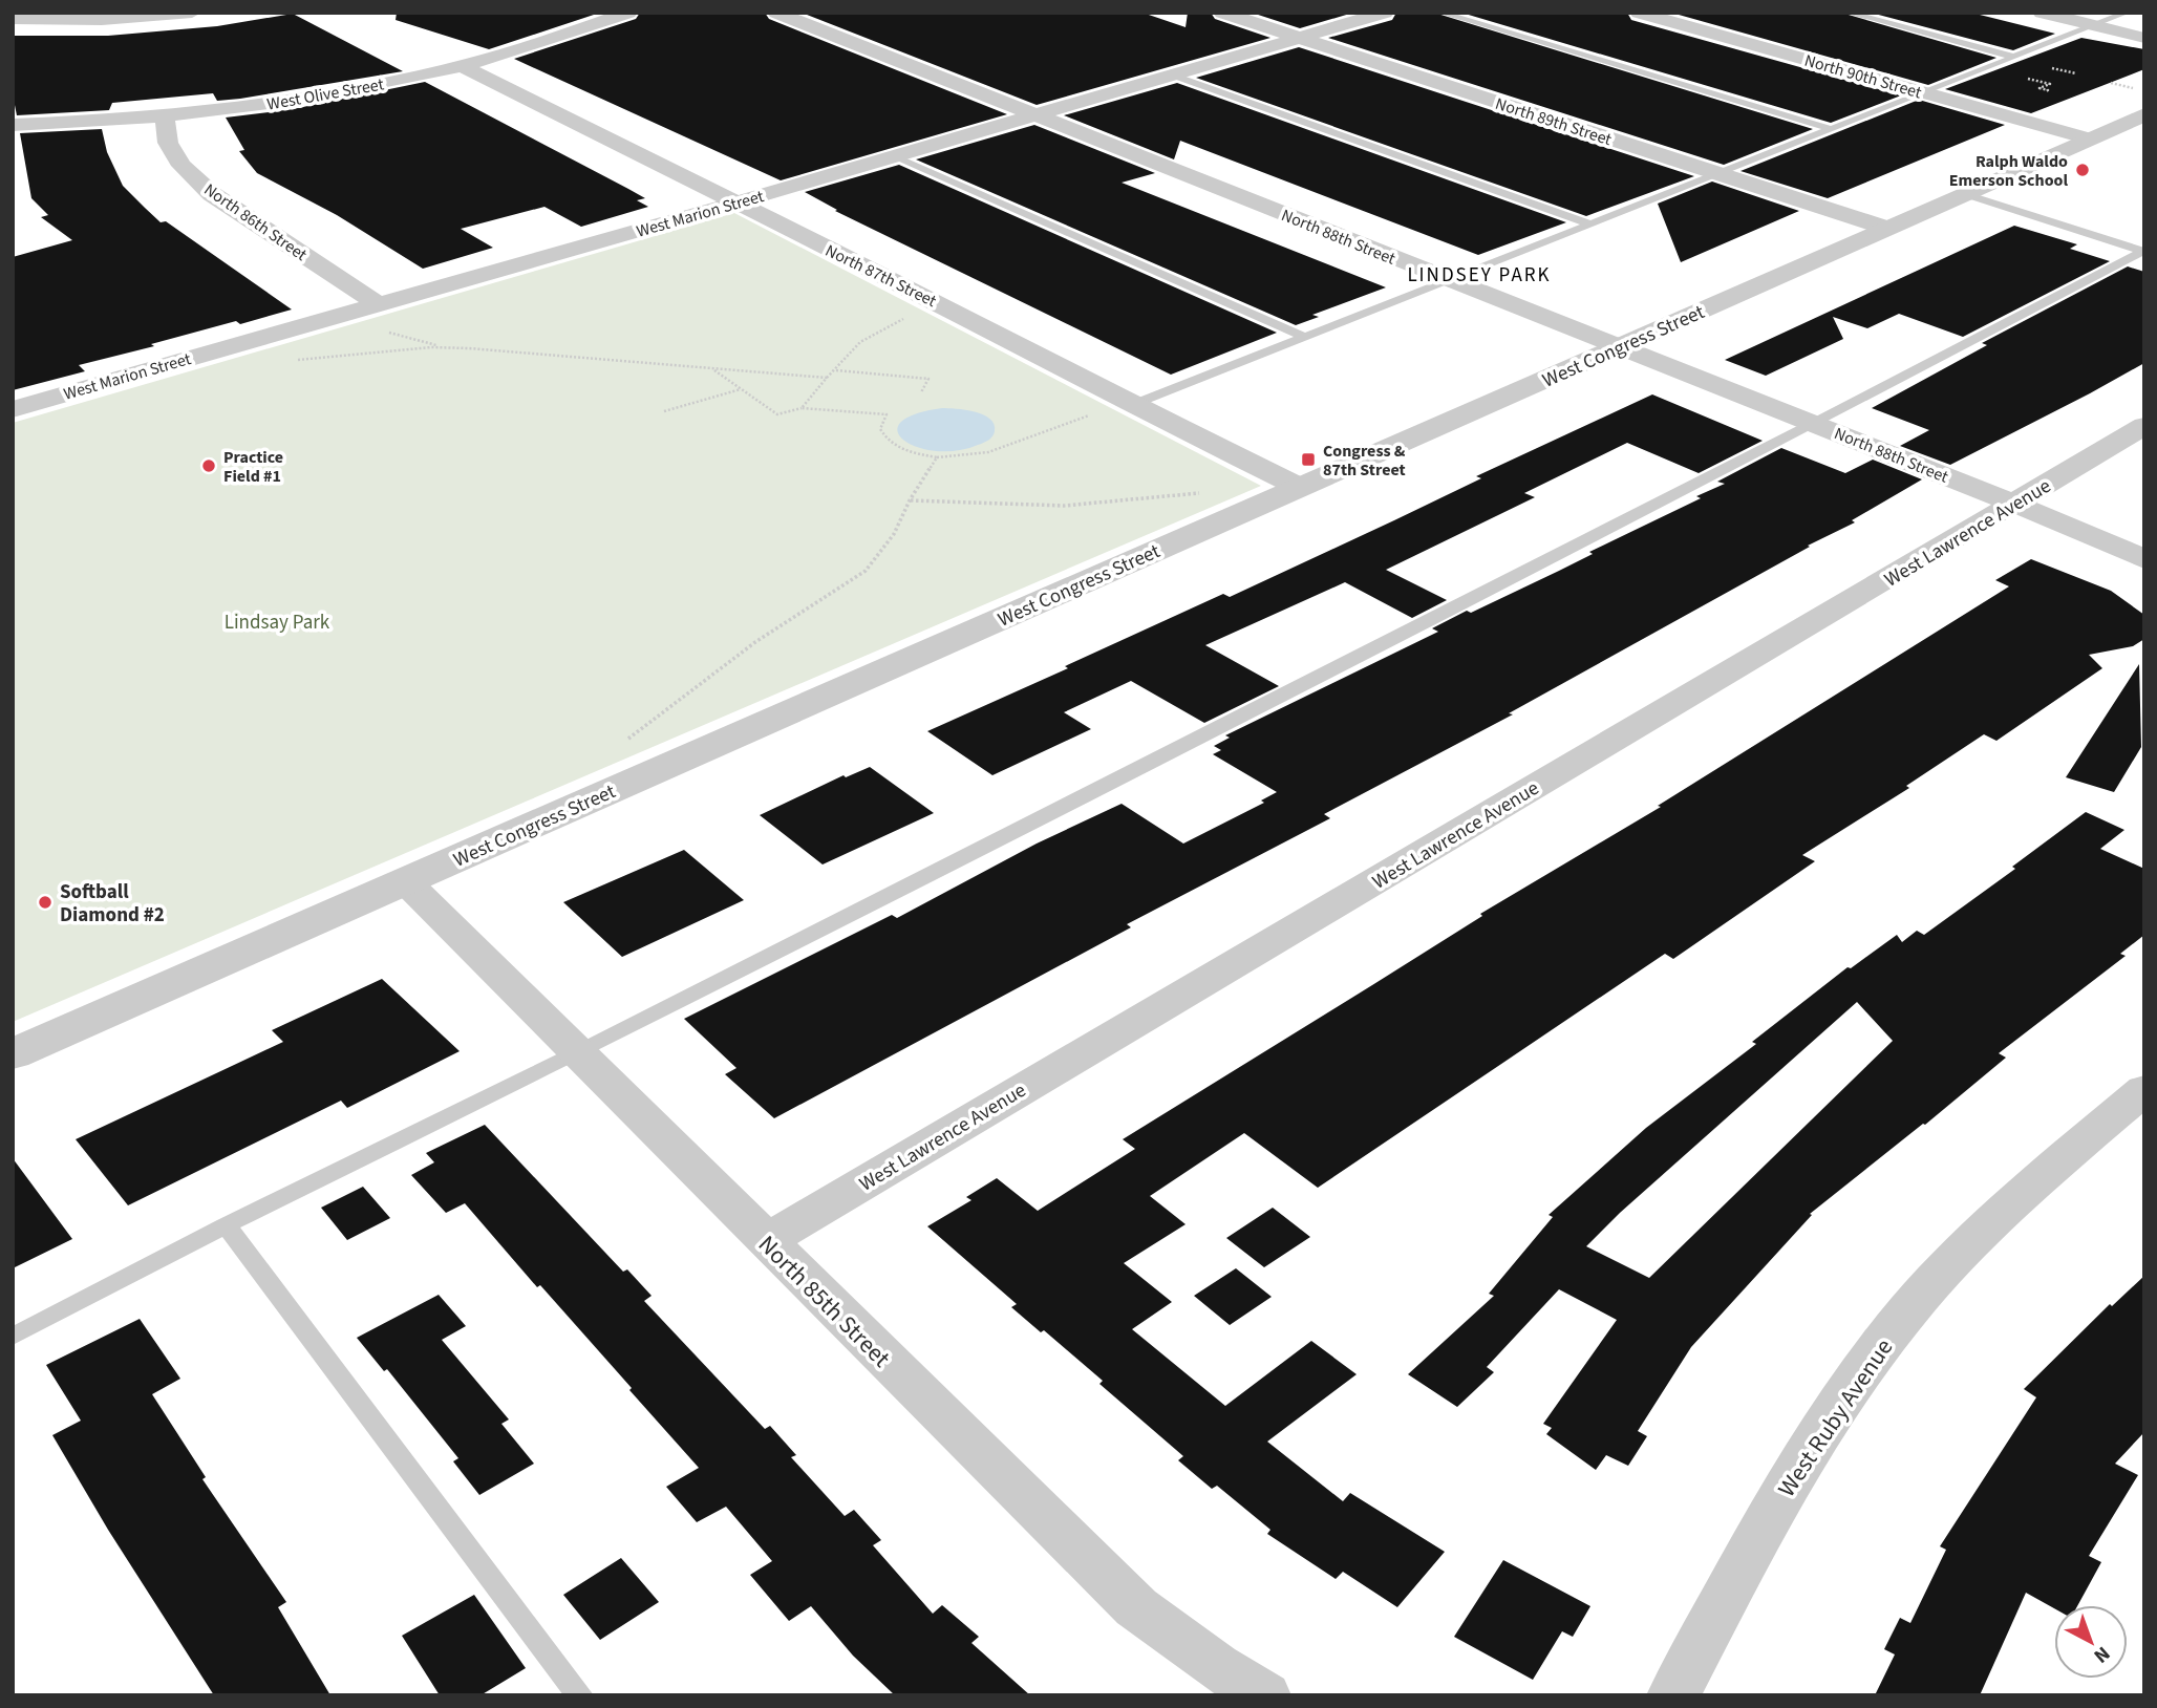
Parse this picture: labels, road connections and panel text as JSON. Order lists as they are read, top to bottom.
{
  "streets": {
    "street": [
      "North 90th Street",
      "West Olive Street",
      "North 89th Street",
      "West Marion Street",
      "North 86th Street",
      "North 88th Street",
      "North 87th Street",
      "West Congress Street",
      "West Lawrence Avenue",
      "North 85th Street",
      "West Ruby Avenue"
    ]
  },
  "crossings": [
    ["North 90th Street", "West Congress Street"],
    ["West Olive Street", "North 86th Street"],
    ["West Olive Street", "North 87th Street"],
    ["North 89th Street", "West Marion Street"],
    ["North 89th Street", "West Congress Street"],
    ["West Marion Street", "North 86th Street"],
    ["West Marion Street", "North 88th Street"],
    ["West Marion Street", "North 87th Street"],
    ["North 88th Street", "West Congress Street"],
    ["North 88th Street", "West Lawrence Avenue"],
    ["North 87th Street", "West Congress Street"],
    ["West Congress Street", "North 85th Street"],
    ["West Lawrence Avenue", "North 85th Street"]
  ],
  "districts": ["LINDSEY PARK"],
  "parks": ["Lindsay Park"],
  "places": {
    "other": ["Ralph Waldo Emerson School", "Practice Field #1", "Softball Diamond #2"],
    "transit": ["Congress & 87th Street"]
  },
  "north": "bottom right"
}
